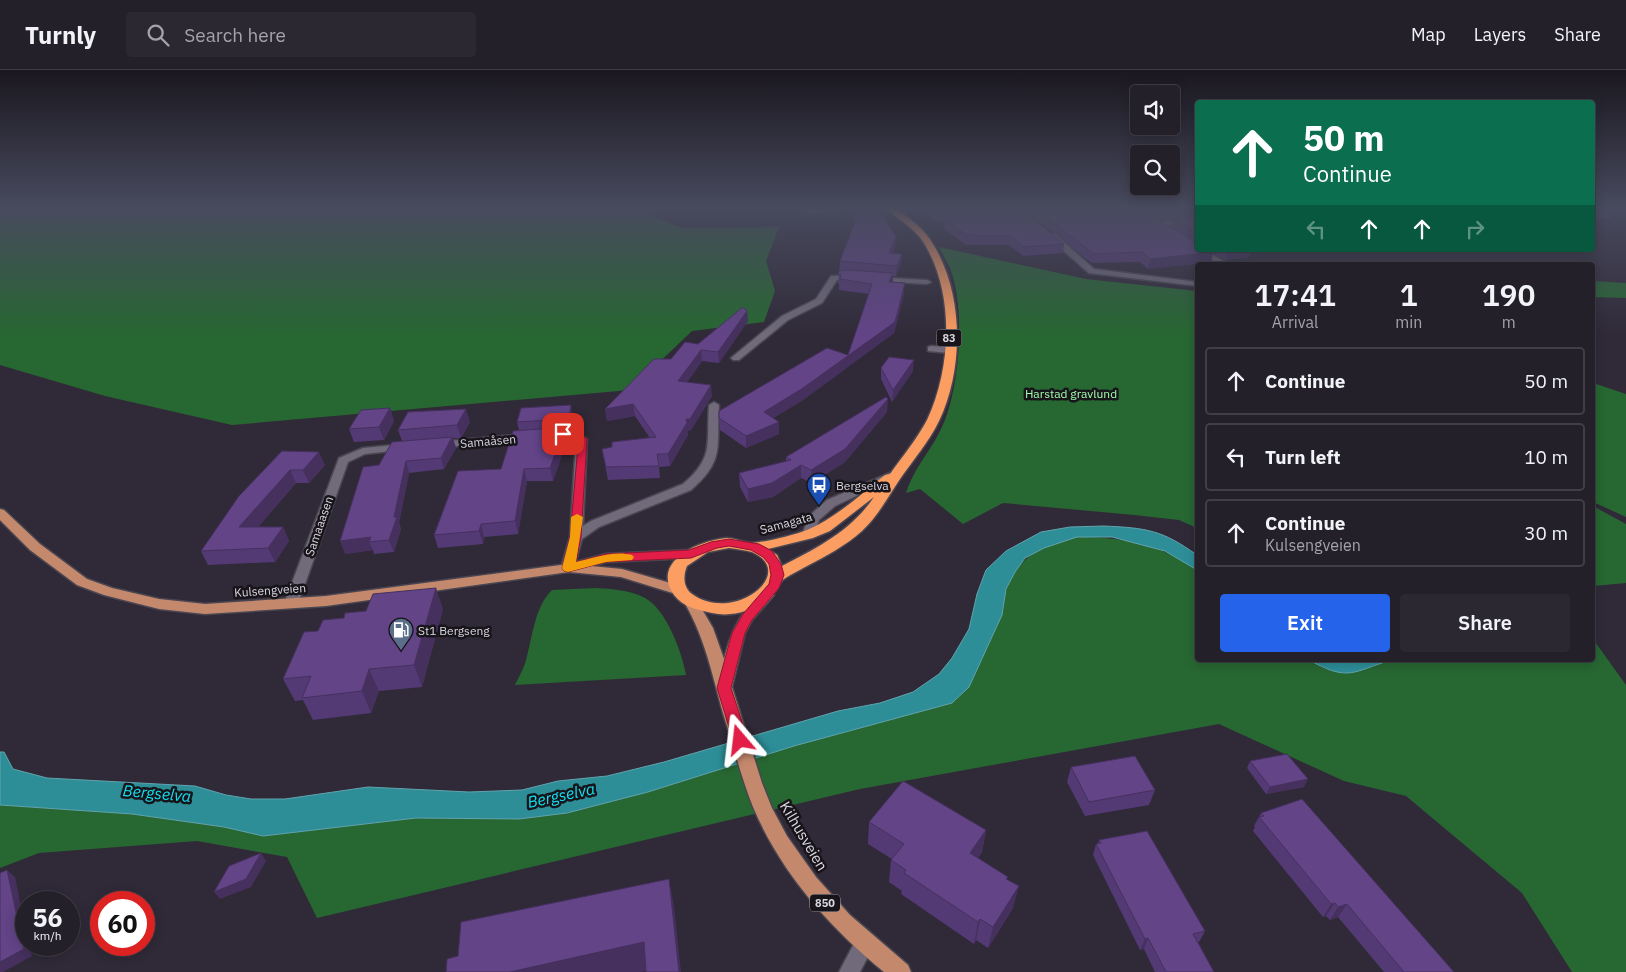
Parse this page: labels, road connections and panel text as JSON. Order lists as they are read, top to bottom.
{
  "streets": {
    "highway": ["83", "Samagata"],
    "main road": ["Kulsengveien", "Kilhusveien", "850"],
    "street": ["Samaåsen", "Samaaasen"]
  },
  "crossings": [
    ["83", "Samagata"],
    ["83", "Kulsengveien"],
    ["83", "Kilhusveien"],
    ["Samaåsen", "Samaaasen"],
    ["Samaåsen", "Kulsengveien"],
    ["Samagata", "Kulsengveien"],
    ["Samagata", "Kilhusveien"],
    ["Samaaasen", "Kulsengveien"],
    ["Kulsengveien", "Kilhusveien"]
  ],
  "water": ["Bergselva"],
  "parks": ["Harstad gravlund"],
  "places": {
    "bus stop": ["Bergselva"],
    "fuel station": ["St1 Bergseng"]
  },
  "page": {
    "header": "Turnly",
    "search": "Search here",
    "nav": ["Map", "Layers", "Share"],
    "turn": ["50 m", "Continue"],
    "eta": [
      "17:41",
      "Arrival",
      "1",
      "min",
      "190",
      "m"
    ],
    "list": [
      {
        "name": "Continue",
        "value": "50 m"
      },
      {
        "name": "Turn left",
        "value": "10 m"
      },
      {
        "name": "Continue",
        "note": "Kulsengveien",
        "value": "30 m"
      }
    ],
    "buttons": ["Exit", "Share"],
    "speed": "56 km/h",
    "limit": "60"
  }
}
